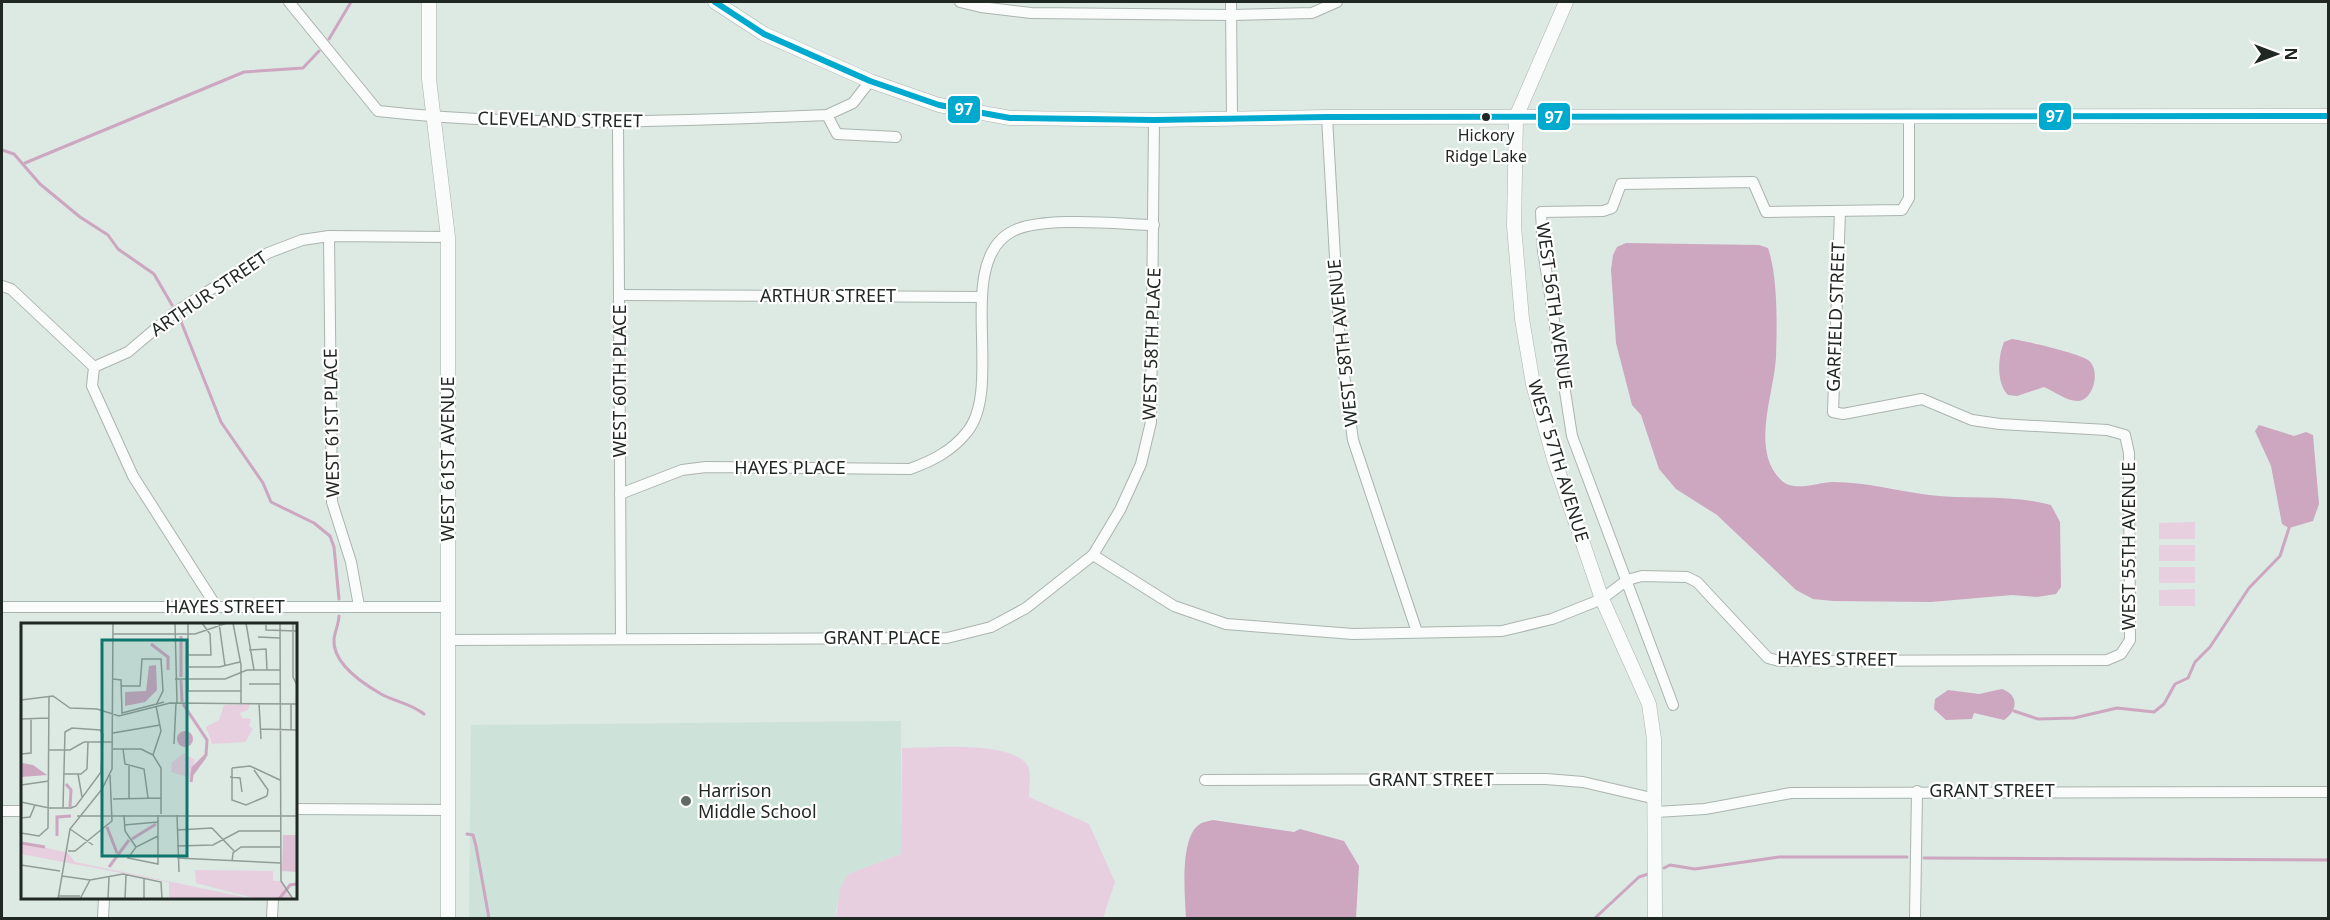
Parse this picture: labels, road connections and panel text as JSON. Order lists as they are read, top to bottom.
{
  "streets": {
    "main road": ["WEST 61ST AVENUE", "WEST 57TH AVENUE"],
    "street": [
      "CLEVELAND STREET",
      "ARTHUR STREET",
      "WEST 56TH AVENUE",
      "GARFIELD STREET",
      "WEST 58TH AVENUE",
      "WEST 58TH PLACE",
      "WEST 60TH PLACE",
      "WEST 61ST PLACE",
      "HAYES PLACE",
      "WEST 55TH AVENUE",
      "HAYES STREET",
      "GRANT PLACE",
      "GRANT STREET"
    ]
  },
  "crossings": [
    ["CLEVELAND STREET", "WEST 60TH PLACE"],
    ["CLEVELAND STREET", "WEST 61ST AVENUE"],
    ["ARTHUR STREET", "WEST 60TH PLACE"],
    ["ARTHUR STREET", "WEST 61ST PLACE"],
    ["ARTHUR STREET", "WEST 61ST AVENUE"],
    ["ARTHUR STREET", "HAYES PLACE"],
    ["WEST 56TH AVENUE", "GARFIELD STREET"],
    ["WEST 56TH AVENUE", "HAYES STREET"],
    ["GARFIELD STREET", "WEST 55TH AVENUE"],
    ["WEST 58TH PLACE", "GRANT PLACE"],
    ["WEST 60TH PLACE", "HAYES PLACE"],
    ["WEST 60TH PLACE", "GRANT PLACE"],
    ["WEST 61ST PLACE", "HAYES STREET"],
    ["WEST 61ST AVENUE", "HAYES STREET"],
    ["WEST 61ST AVENUE", "GRANT PLACE"],
    ["WEST 57TH AVENUE", "GRANT STREET"],
    ["WEST 55TH AVENUE", "HAYES STREET"]
  ],
  "places": ["Hickory Ridge Lake", "Harrison Middle School"],
  "lines": ["transit line 97"],
  "north": "right"
}
